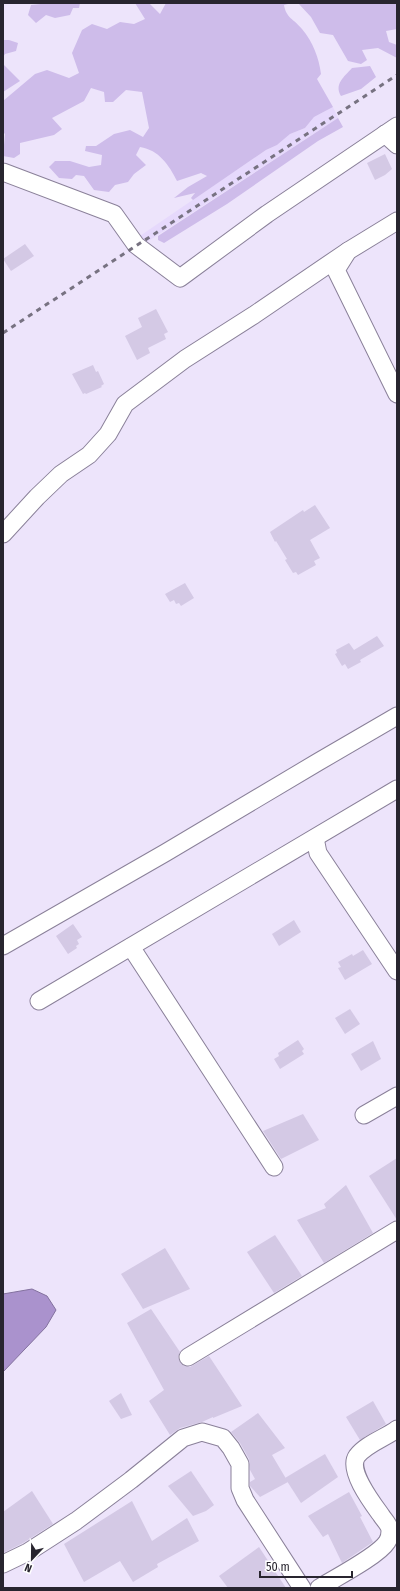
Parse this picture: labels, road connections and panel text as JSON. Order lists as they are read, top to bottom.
{
  "scale_bar": "50 m",
  "north": "bottom"
}
